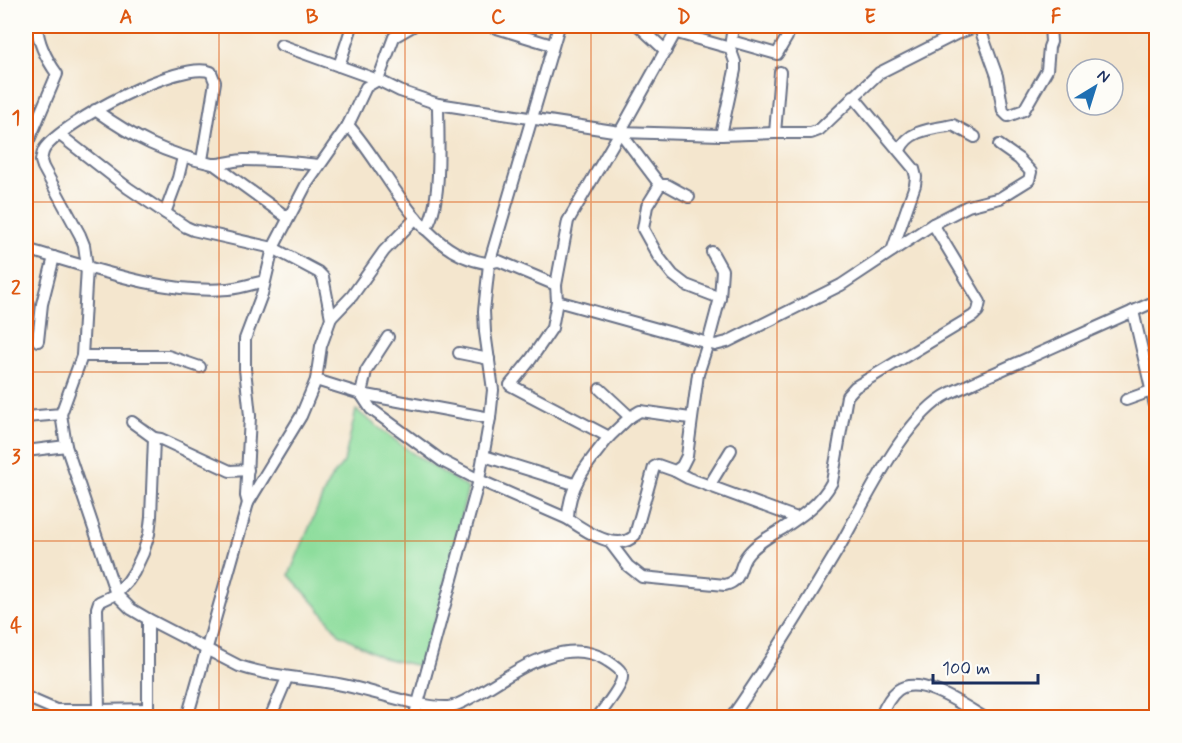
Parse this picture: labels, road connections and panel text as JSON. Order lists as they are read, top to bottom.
{
  "scale_bar": "100 m",
  "north": "top right",
  "grid": {
    "columns": [
      "A",
      "B",
      "C",
      "D",
      "E",
      "F"
    ],
    "rows": [
      "1",
      "2",
      "3",
      "4"
    ]
  }
}
